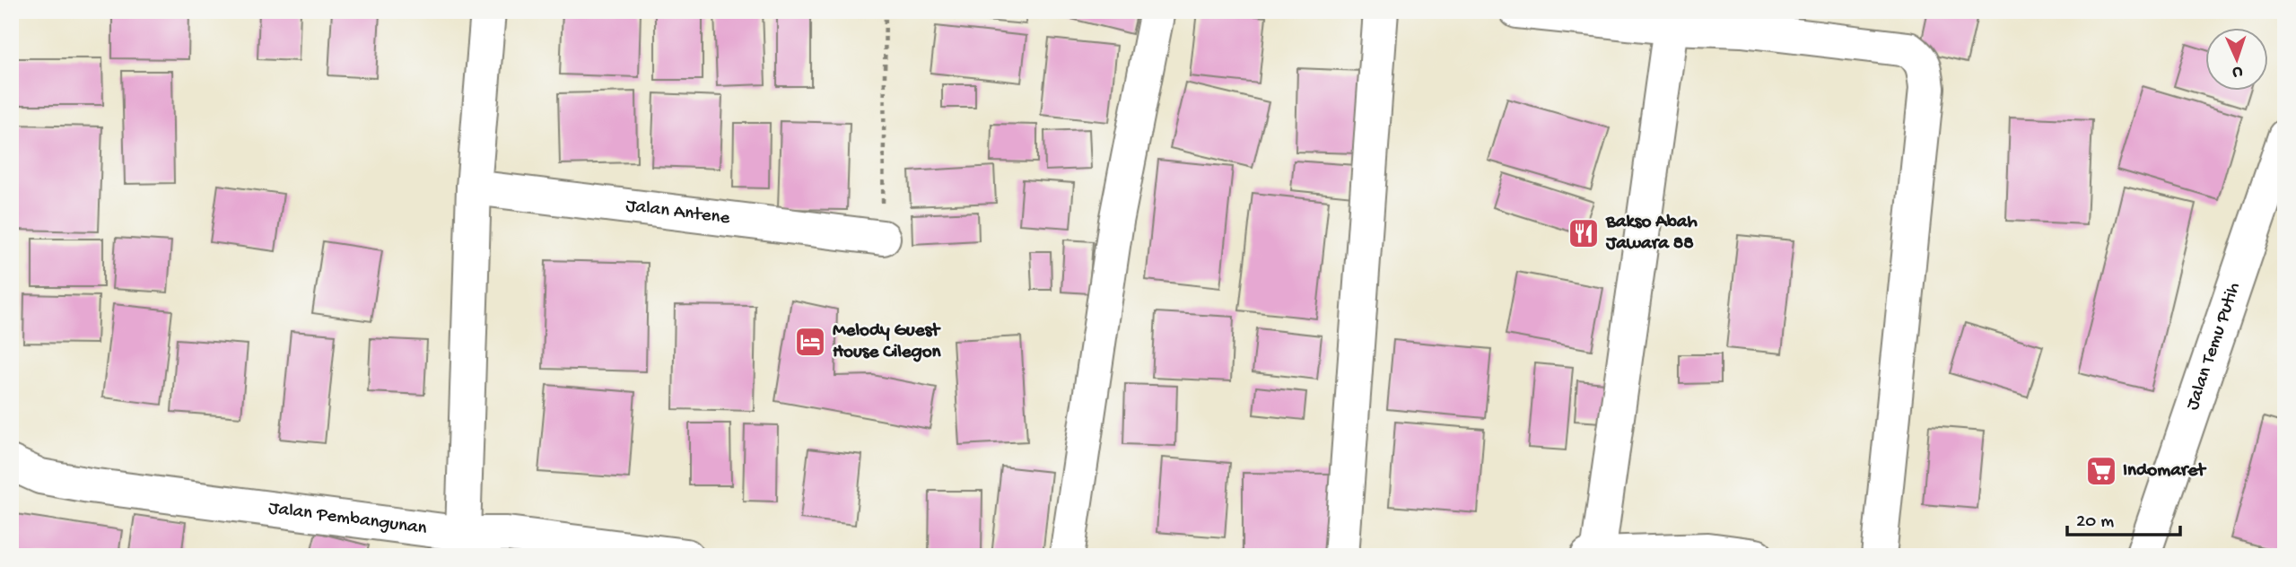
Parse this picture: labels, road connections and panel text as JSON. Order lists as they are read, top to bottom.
{
  "streets": {
    "street": ["Jalan Antene", "Jalan Temu Putih", "Jalan Pembangunan"]
  },
  "places": {
    "restaurant": ["Bakso Abah Jawara 88"],
    "hotel": ["Melody Guest House Cilegon"],
    "supermarket": ["Indomaret"]
  },
  "scale_bar": "20 m",
  "north": "bottom"
}
